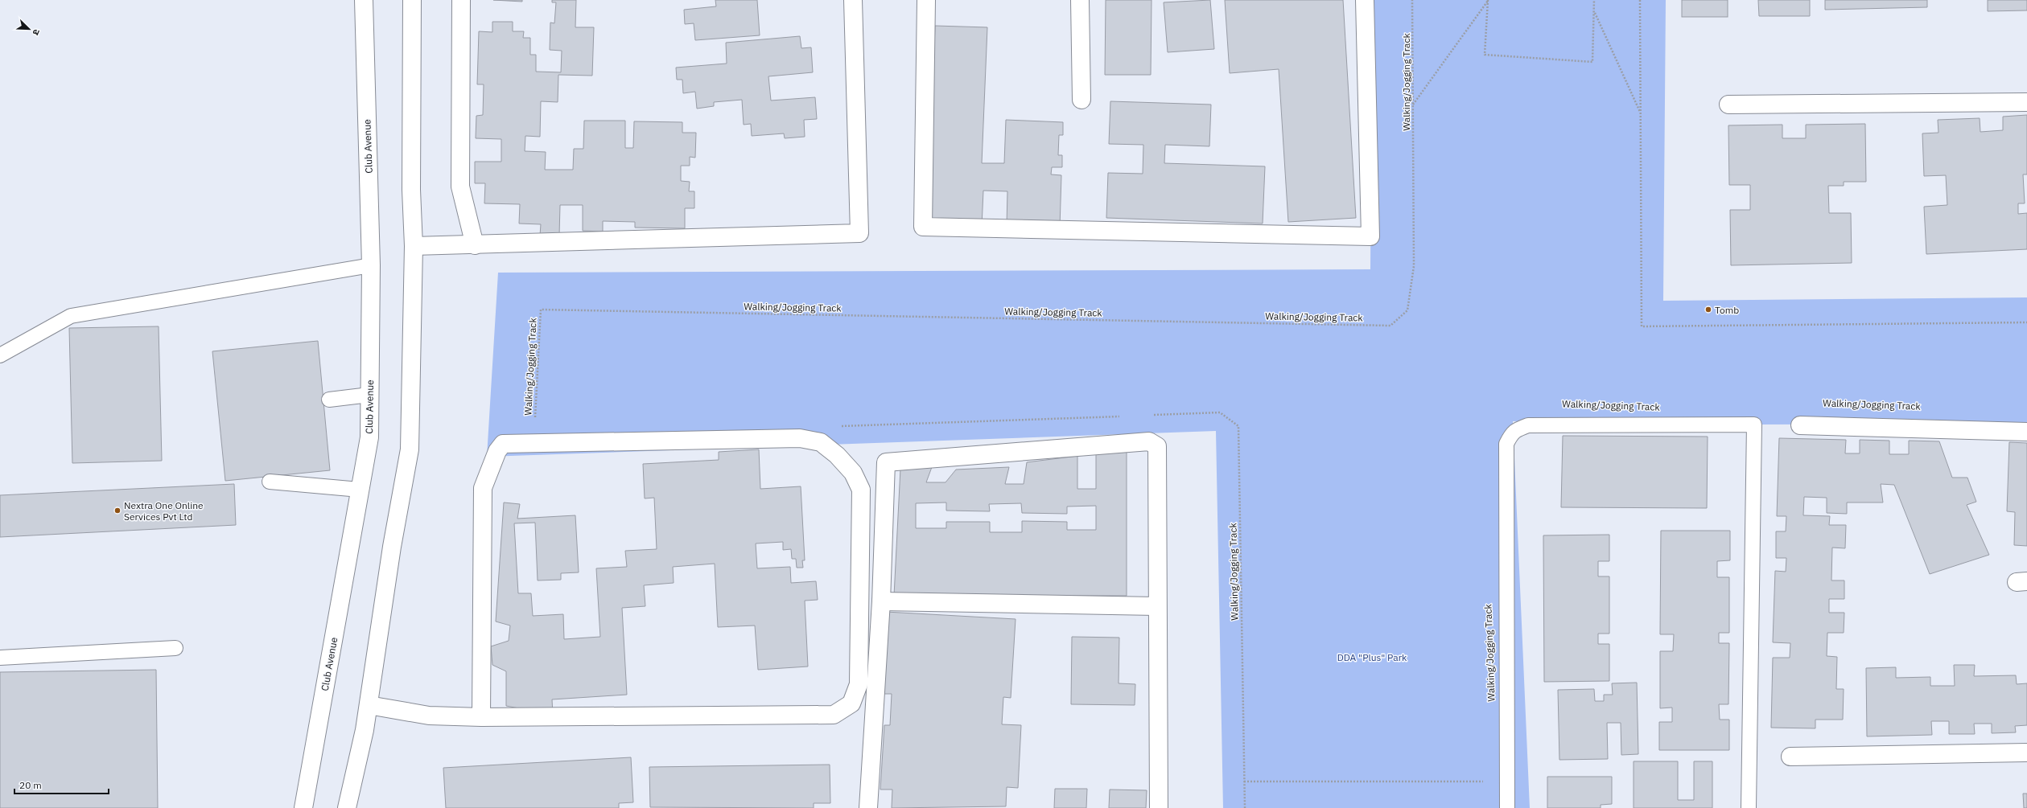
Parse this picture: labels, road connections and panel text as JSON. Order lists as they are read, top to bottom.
{
  "streets": {
    "street": ["Club Avenue"],
    "path": ["Walking/Jogging Track"]
  },
  "parks": ["DDA \"Plus\" Park"],
  "places": ["Tomb", "Nextra One Online Services Pvt Ltd"],
  "scale_bar": "20 m",
  "north": "bottom right"
}
